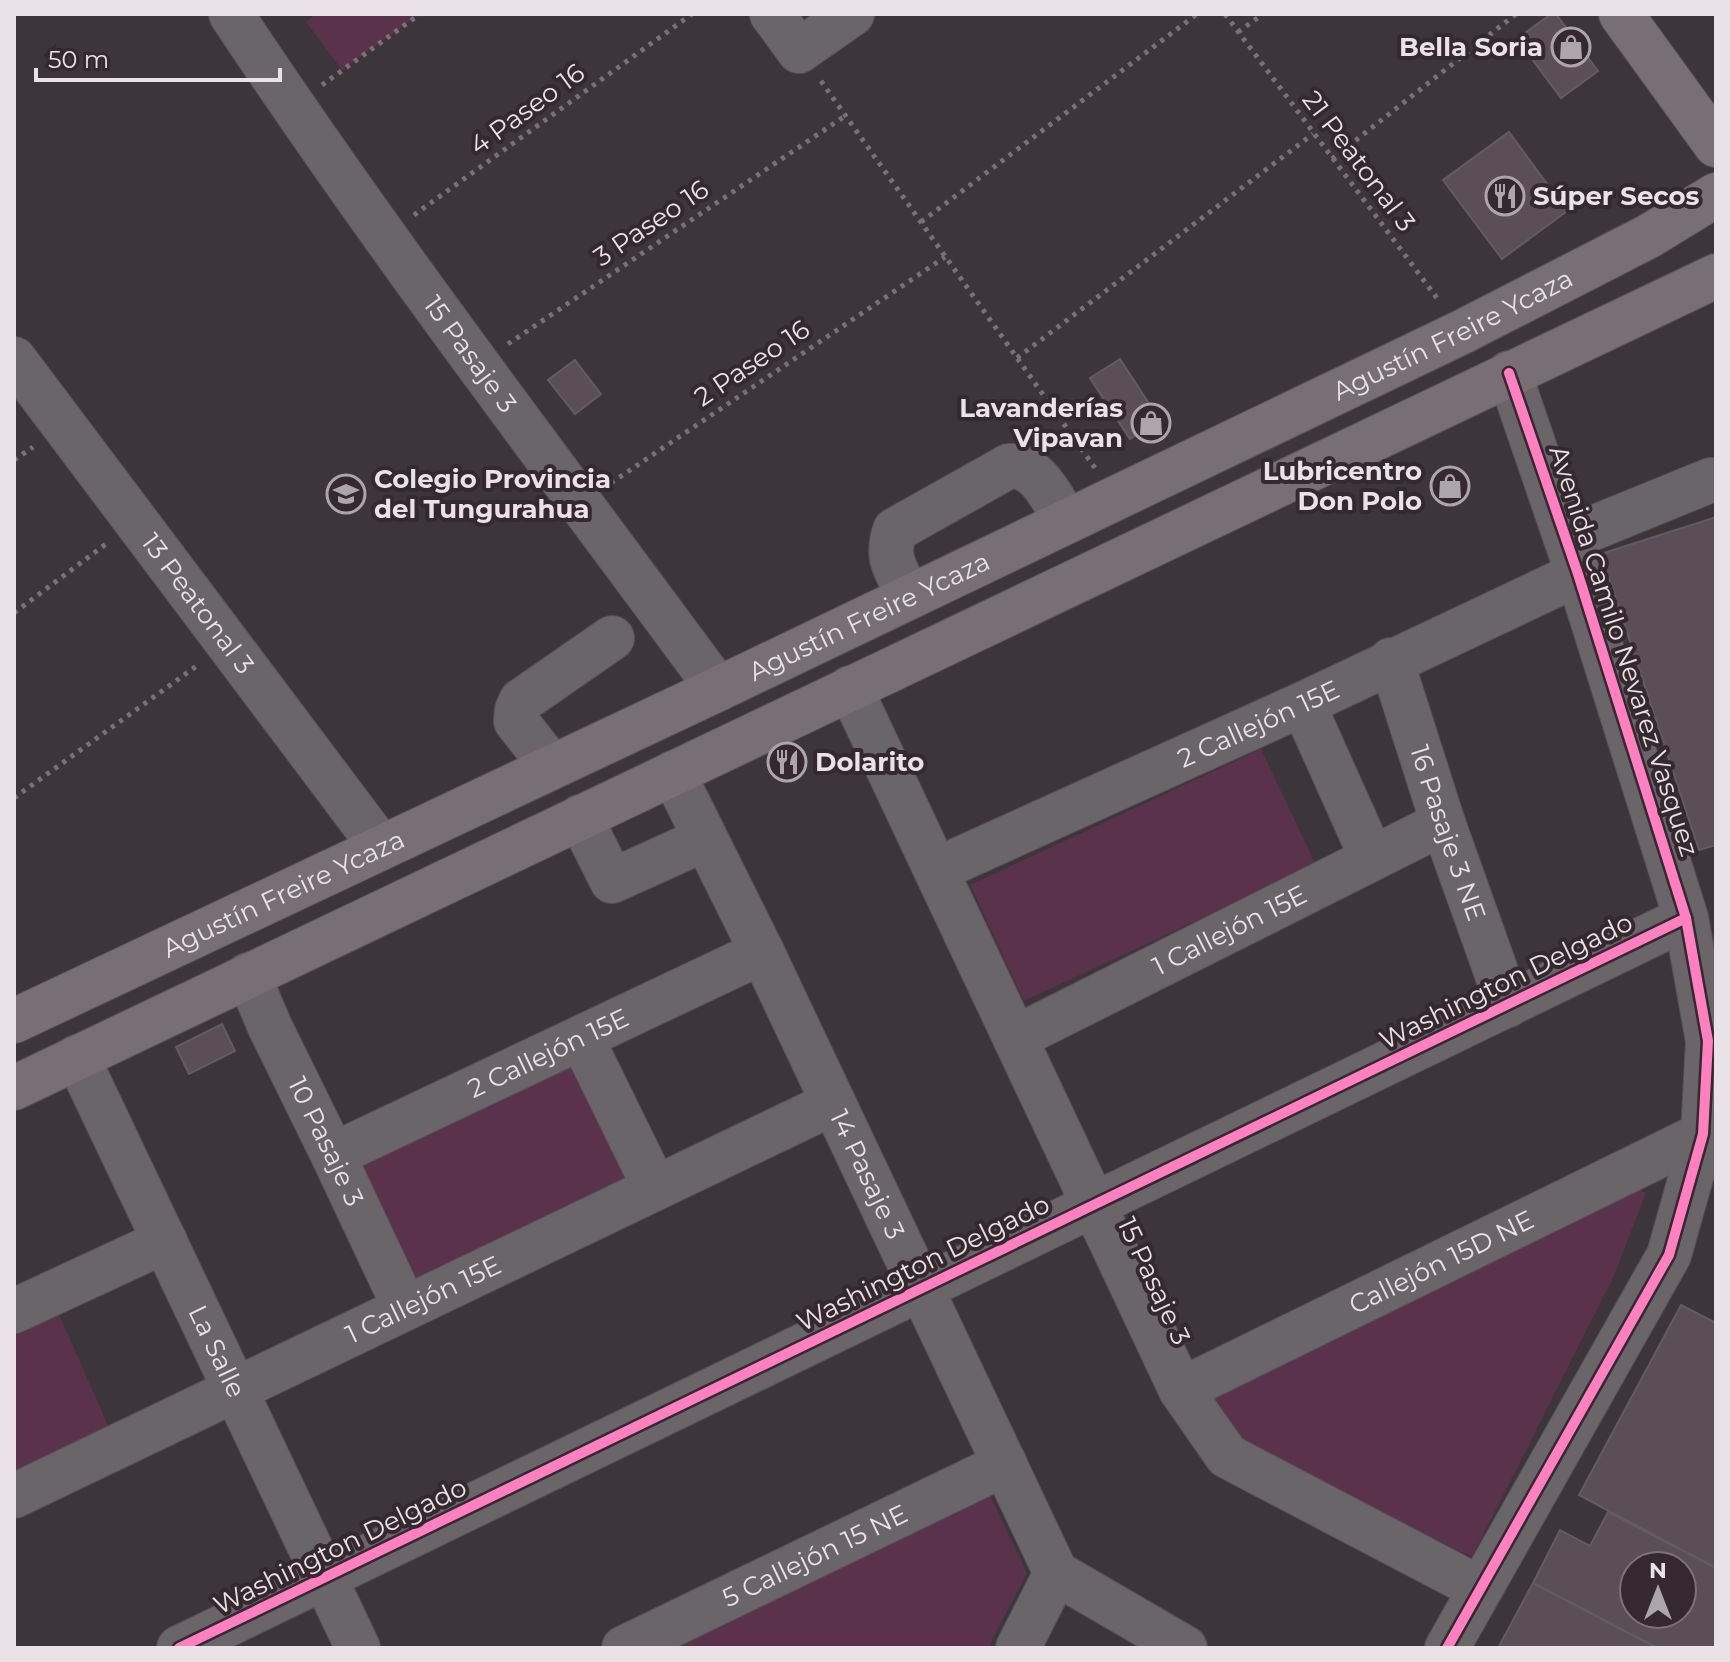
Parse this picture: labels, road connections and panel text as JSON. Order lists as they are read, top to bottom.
{
  "streets": {
    "main road": ["Agustín Freire Ycaza"],
    "street": [
      "15 Pasaje 3",
      "13 Peatonal 3",
      "Avenida Camilo Nevarez Vasquez",
      "2 Callejón 15E",
      "16 Pasaje 3 NE",
      "1 Callejón 15E",
      "Washington Delgado",
      "10 Pasaje 3",
      "14 Pasaje 3",
      "Callejón 15D NE",
      "La Salle",
      "5 Callejón 15 NE"
    ],
    "path": [
      "4 Paseo 16",
      "21 Peatonal 3",
      "3 Paseo 16",
      "2 Paseo 16"
    ]
  },
  "crossings": [
    ["4 Paseo 16", "15 Pasaje 3"],
    ["21 Peatonal 3", "Agustín Freire Ycaza"],
    ["3 Paseo 16", "15 Pasaje 3"],
    ["Agustín Freire Ycaza", "15 Pasaje 3"],
    ["Agustín Freire Ycaza", "13 Peatonal 3"],
    ["15 Pasaje 3", "2 Paseo 16"],
    ["15 Pasaje 3", "Avenida Camilo Nevarez Vasquez"],
    ["15 Pasaje 3", "2 Callejón 15E"],
    ["15 Pasaje 3", "1 Callejón 15E"],
    ["15 Pasaje 3", "Washington Delgado"],
    ["15 Pasaje 3", "Callejón 15D NE"],
    ["Avenida Camilo Nevarez Vasquez", "2 Callejón 15E"],
    ["Avenida Camilo Nevarez Vasquez", "Washington Delgado"],
    ["Avenida Camilo Nevarez Vasquez", "Callejón 15D NE"],
    ["2 Callejón 15E", "16 Pasaje 3 NE"],
    ["2 Callejón 15E", "10 Pasaje 3"],
    ["2 Callejón 15E", "14 Pasaje 3"],
    ["16 Pasaje 3 NE", "1 Callejón 15E"],
    ["16 Pasaje 3 NE", "Washington Delgado"],
    ["1 Callejón 15E", "10 Pasaje 3"],
    ["1 Callejón 15E", "14 Pasaje 3"],
    ["1 Callejón 15E", "La Salle"],
    ["Washington Delgado", "14 Pasaje 3"],
    ["Washington Delgado", "La Salle"],
    ["14 Pasaje 3", "5 Callejón 15 NE"]
  ],
  "places": {
    "shop": ["Bella Soria", "Lavanderías Vipavan", "Lubricentro Don Polo"],
    "restaurant": ["Súper Secos", "Dolarito"],
    "school or university": ["Colegio Provincia del Tungurahua"]
  },
  "scale_bar": "50 m",
  "north": "top"
}
